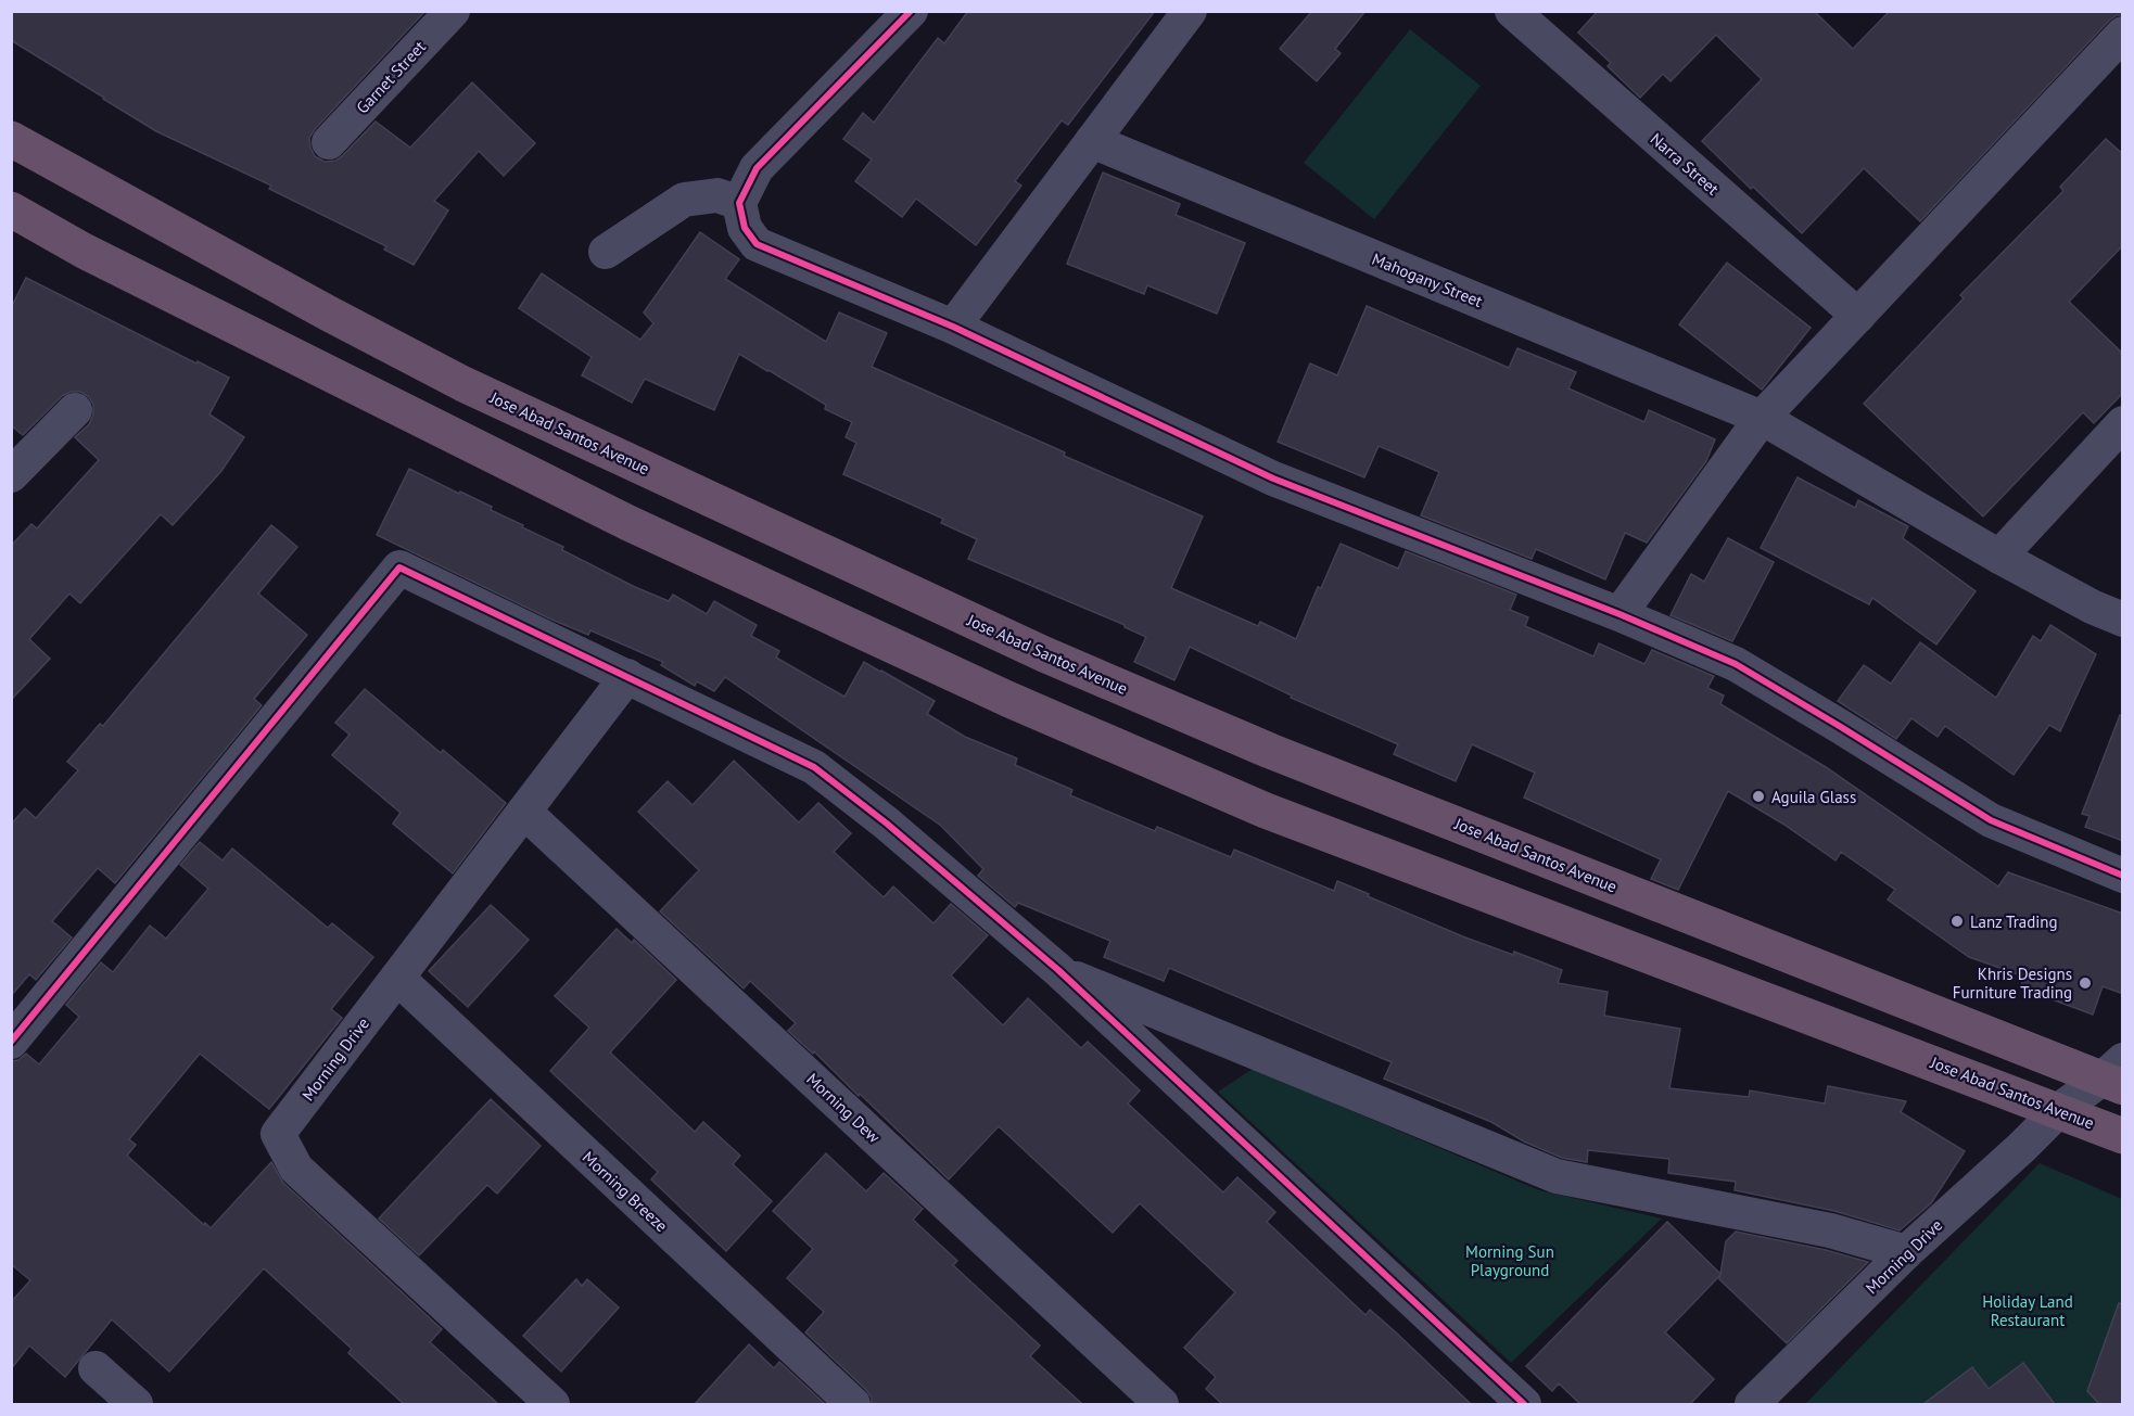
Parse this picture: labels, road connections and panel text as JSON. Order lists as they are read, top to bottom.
{
  "streets": {
    "highway": ["Jose Abad Santos Avenue"],
    "street": [
      "Garnet Street",
      "Narra Street",
      "Mahogany Street",
      "Morning Drive",
      "Morning Dew",
      "Morning Breeze"
    ]
  },
  "crossings": [
    ["Jose Abad Santos Avenue", "Morning Drive"],
    ["Morning Drive", "Morning Dew"],
    ["Morning Drive", "Morning Breeze"]
  ],
  "parks": ["Morning Sun Playground", "Holiday Land Restaurant"],
  "places": ["Aguila Glass", "Lanz Trading", "Khris Designs Furniture Trading"]
}
